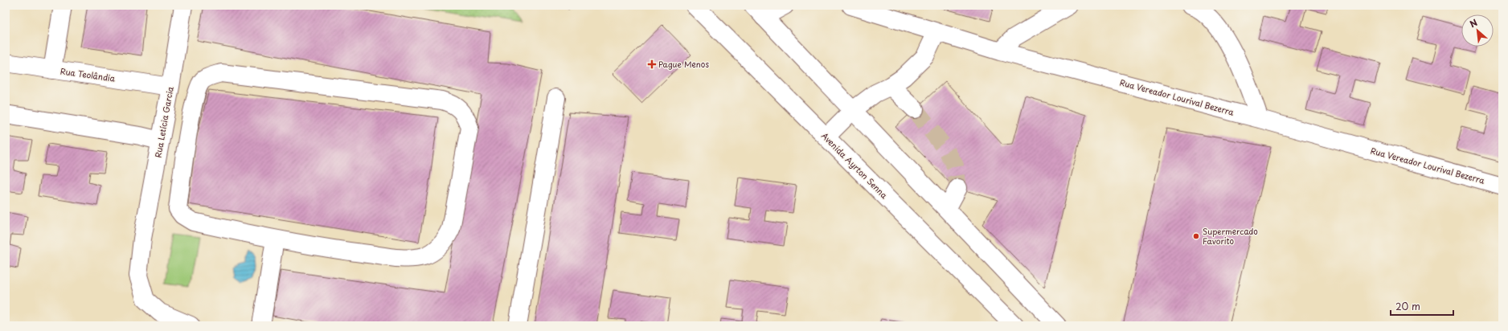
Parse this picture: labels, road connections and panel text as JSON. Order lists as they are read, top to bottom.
{
  "streets": {
    "street": [
      "Rua Teolândia",
      "Rua Vereador Lourival Bezerra",
      "Rua Letícia Garcia",
      "Avenida Ayrton Senna"
    ]
  },
  "crossings": [
    ["Rua Teolândia", "Rua Letícia Garcia"]
  ],
  "places": {
    "health": ["Pague Menos"],
    "other": ["Supermercado Favorito"]
  },
  "scale_bar": "20 m",
  "north": "top left"
}
